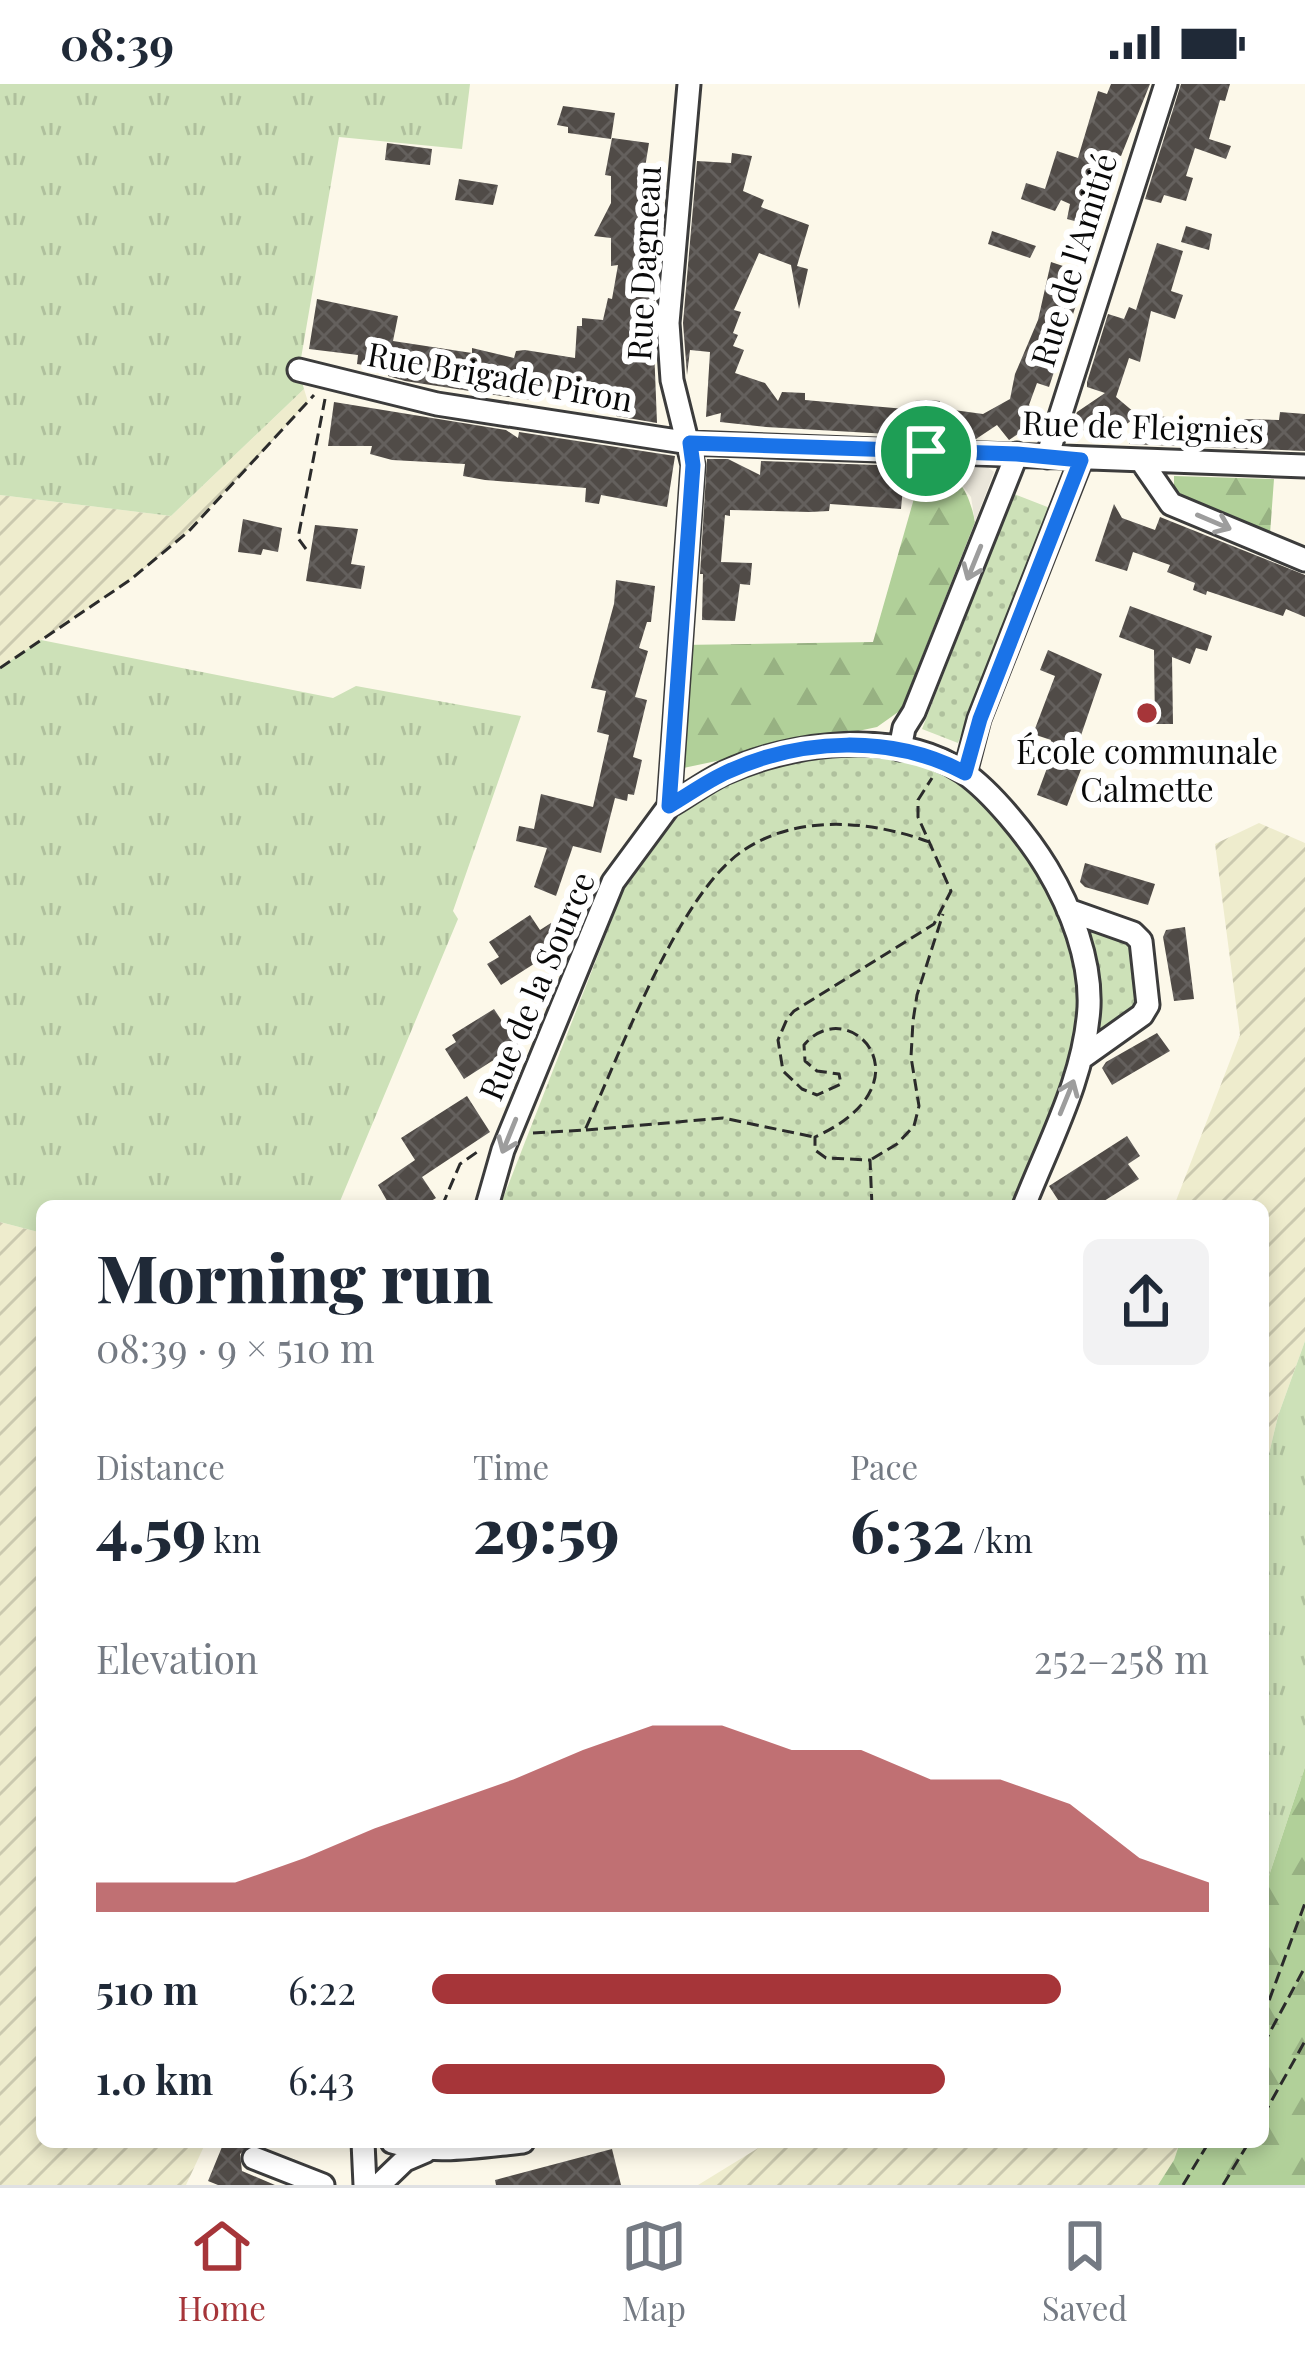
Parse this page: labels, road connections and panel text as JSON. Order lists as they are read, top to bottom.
{
  "streets": {
    "street": [
      "Rue de l'Amitié",
      "Rue Dagneau",
      "Rue Brigade Piron",
      "Rue de Fleignies",
      "Rue de la Source"
    ]
  },
  "crossings": [
    ["Rue de l'Amitié", "Rue de Fleignies"],
    ["Rue Dagneau", "Rue Brigade Piron"],
    ["Rue Dagneau", "Rue de Fleignies"],
    ["Rue Brigade Piron", "Rue de Fleignies"]
  ],
  "places": ["École communale Calmette"],
  "page": {
    "status": "08:39",
    "heading": ["Morning run", "08:39 · 9 × 510 m"],
    "stats": [
      ["Distance", "4.59 km"],
      ["Time", "29:59"],
      ["Pace", "6:32 /km"]
    ],
    "chart": ["Elevation", "252–258 m"],
    "list": [
      {
        "name": "510 m",
        "note": "6:22"
      },
      {
        "name": "1.0 km",
        "note": "6:43"
      }
    ],
    "tabs": ["Home", "Map", "Saved"]
  }
}
